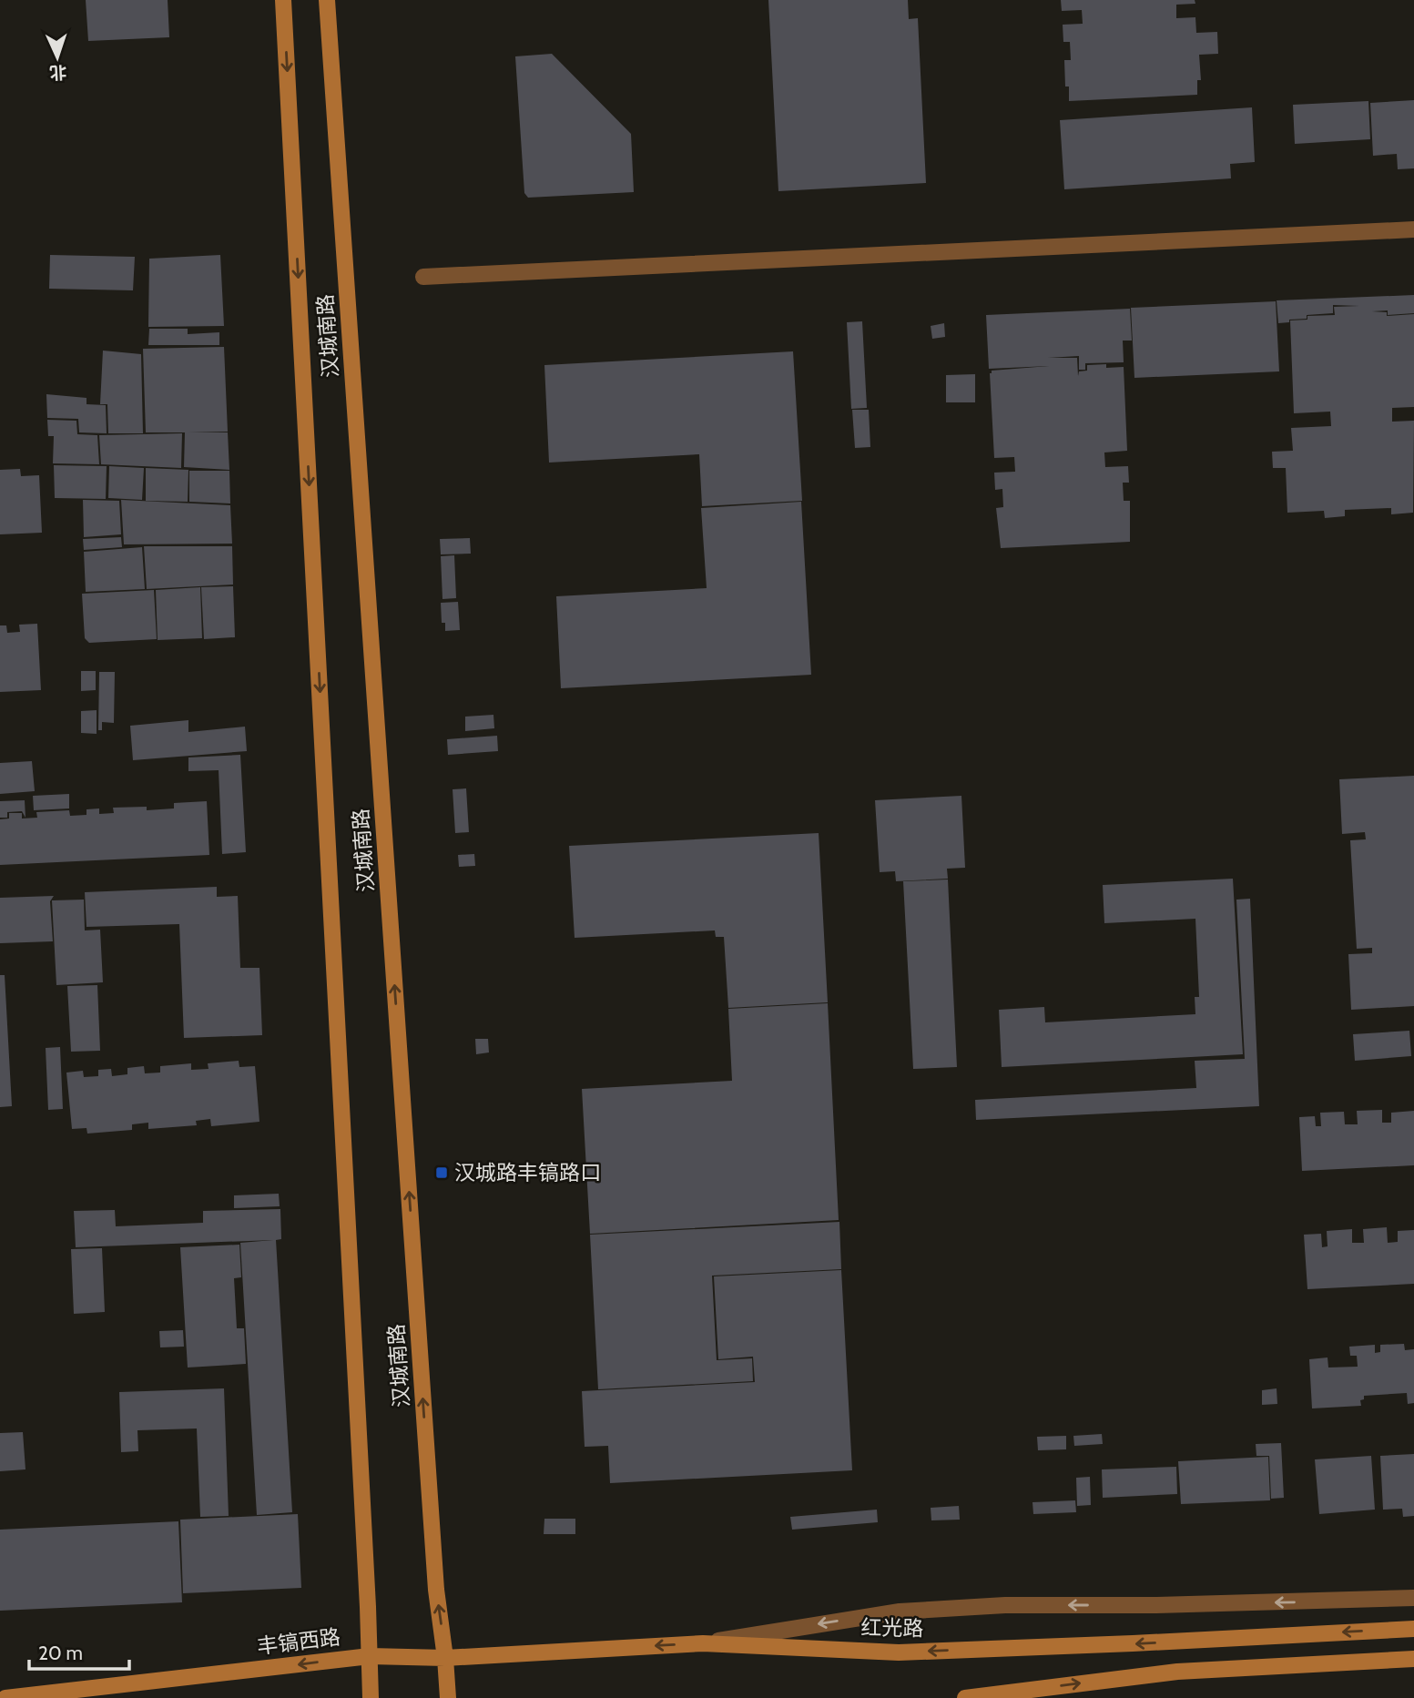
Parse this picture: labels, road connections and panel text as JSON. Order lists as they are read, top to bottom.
{
  "streets": {
    "main road": ["汉城南路", "红光路", "丰镐西路"]
  },
  "crossings": [
    ["汉城南路", "红光路"],
    ["汉城南路", "丰镐西路"],
    ["红光路", "丰镐西路"]
  ],
  "one_way": ["丰镐西路"],
  "places": {
    "transit": ["汉城路丰镐路口"]
  },
  "scale_bar": "20 m",
  "north": "bottom"
}
